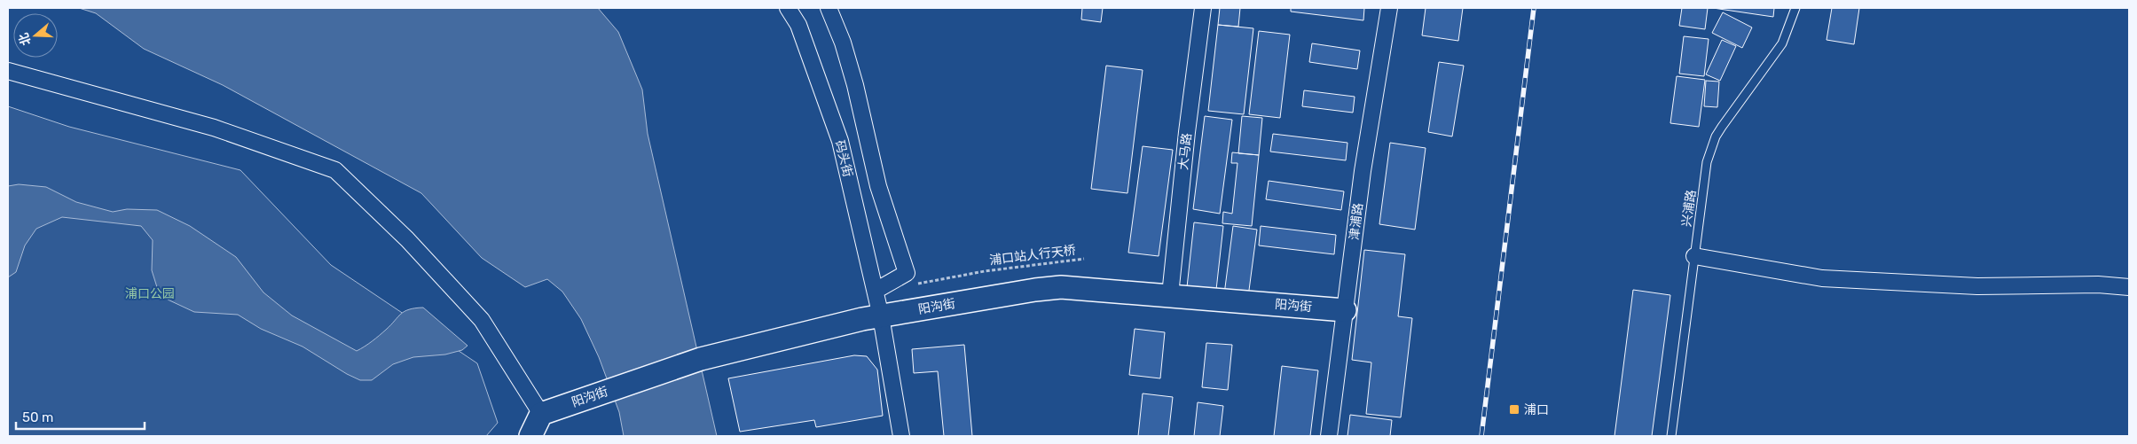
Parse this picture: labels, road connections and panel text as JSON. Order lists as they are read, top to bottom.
{
  "streets": {
    "street": [
      "大马路",
      "码头街",
      "津浦路",
      "阳沟街"
    ],
    "lane": ["兴浦路"],
    "path": ["浦口站人行天桥"]
  },
  "crossings": [
    ["大马路", "阳沟街"],
    ["码头街", "阳沟街"],
    ["津浦路", "阳沟街"]
  ],
  "parks": ["浦口公园"],
  "places": {
    "transit": ["浦口"]
  },
  "scale_bar": "50 m",
  "north": "left"
}
